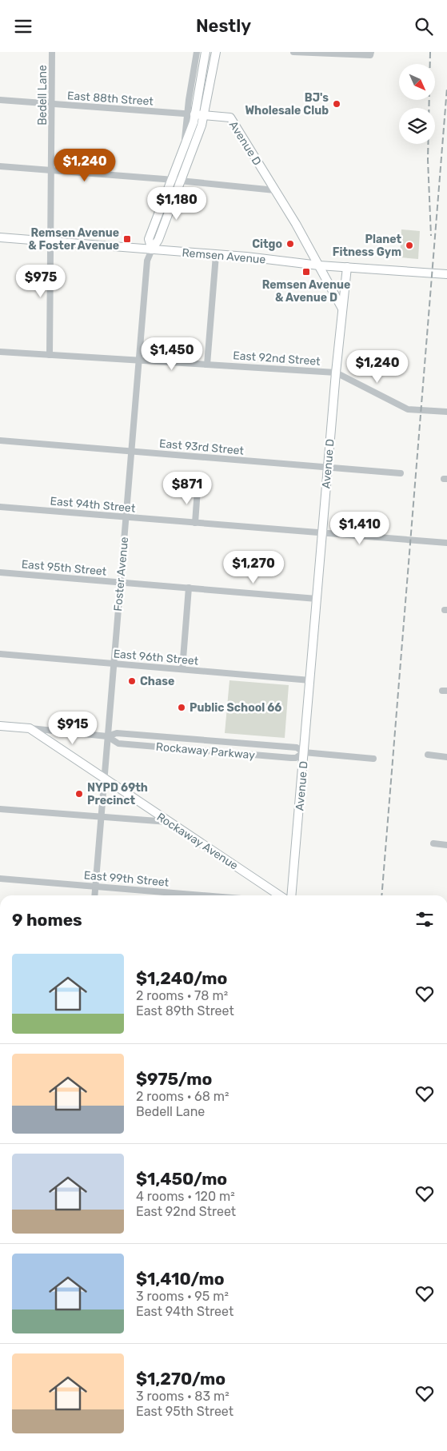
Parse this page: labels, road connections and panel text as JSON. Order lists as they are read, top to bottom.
{
  "streets": {
    "main road": [
      "Avenue D",
      "Remsen Avenue",
      "Foster Avenue",
      "Rockaway Parkway",
      "Rockaway Avenue"
    ],
    "street": [
      "Bedell Lane",
      "East 88th Street",
      "East 92nd Street",
      "East 93rd Street",
      "East 94th Street",
      "East 95th Street",
      "East 96th Street",
      "East 99th Street"
    ]
  },
  "crossings": [
    ["Bedell Lane", "East 88th Street"],
    ["Bedell Lane", "Remsen Avenue"],
    ["Bedell Lane", "East 92nd Street"],
    ["East 88th Street", "Avenue D"],
    ["East 88th Street", "Foster Avenue"],
    ["Avenue D", "Remsen Avenue"],
    ["Avenue D", "East 92nd Street"],
    ["Avenue D", "East 93rd Street"],
    ["Avenue D", "East 94th Street"],
    ["Avenue D", "East 95th Street"],
    ["Avenue D", "Foster Avenue"],
    ["Avenue D", "East 96th Street"],
    ["Avenue D", "Rockaway Parkway"],
    ["Remsen Avenue", "Foster Avenue"],
    ["East 92nd Street", "Foster Avenue"],
    ["East 93rd Street", "Foster Avenue"],
    ["East 94th Street", "Foster Avenue"],
    ["East 95th Street", "Foster Avenue"],
    ["Foster Avenue", "East 96th Street"],
    ["Foster Avenue", "Rockaway Parkway"],
    ["Foster Avenue", "Rockaway Avenue"],
    ["Foster Avenue", "East 99th Street"],
    ["Rockaway Parkway", "Rockaway Avenue"]
  ],
  "places": {
    "other": [
      "BJ's Wholesale Club",
      "Citgo",
      "Planet Fitness Gym",
      "Chase",
      "Public School 66",
      "NYPD 69th Precinct"
    ],
    "transit": ["Remsen Avenue & Foster Avenue", "Remsen Avenue & Avenue D"]
  },
  "north": "bottom right",
  "page": {
    "header": "Nestly",
    "price": [
      "$1,240",
      "$1,180",
      "$975",
      "$1,450",
      "$1,240",
      "$871",
      "$1,410",
      "$1,270",
      "$915"
    ],
    "heading": "9 homes",
    "list": [
      {
        "name": "$1,240/mo",
        "note": "2 rooms · 78 m² · East 89th Street"
      },
      {
        "name": "$975/mo",
        "note": "2 rooms · 68 m² · Bedell Lane"
      },
      {
        "name": "$1,450/mo",
        "note": "4 rooms · 120 m² · East 92nd Street"
      },
      {
        "name": "$1,410/mo",
        "note": "3 rooms · 95 m² · East 94th Street"
      },
      {
        "name": "$1,270/mo",
        "note": "3 rooms · 83 m² · East 95th Street"
      }
    ]
  }
}
